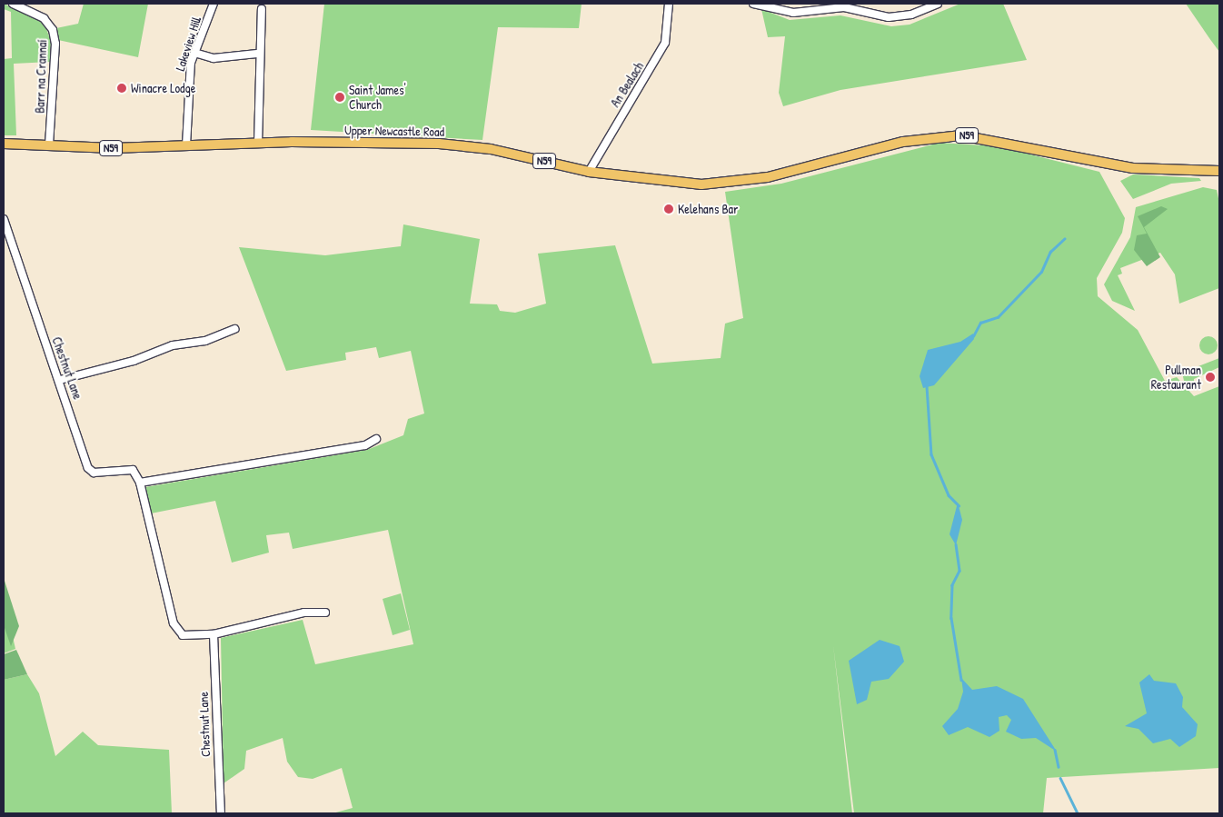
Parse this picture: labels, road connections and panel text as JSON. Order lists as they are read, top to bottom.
{
  "streets": {
    "main road": ["Upper Newcastle Road", "N59"],
    "street": [
      "Lakeview Hill",
      "Barr na Crannaí",
      "An Bealach",
      "Chestnut Lane"
    ]
  },
  "crossings": [
    ["Lakeview Hill", "Upper Newcastle Road"],
    ["Barr na Crannaí", "Upper Newcastle Road"],
    ["An Bealach", "Upper Newcastle Road"]
  ],
  "places": [
    "Winacre Lodge",
    "Saint James' Church",
    "Kelehans Bar",
    "Pullman Restaurant"
  ]
}
